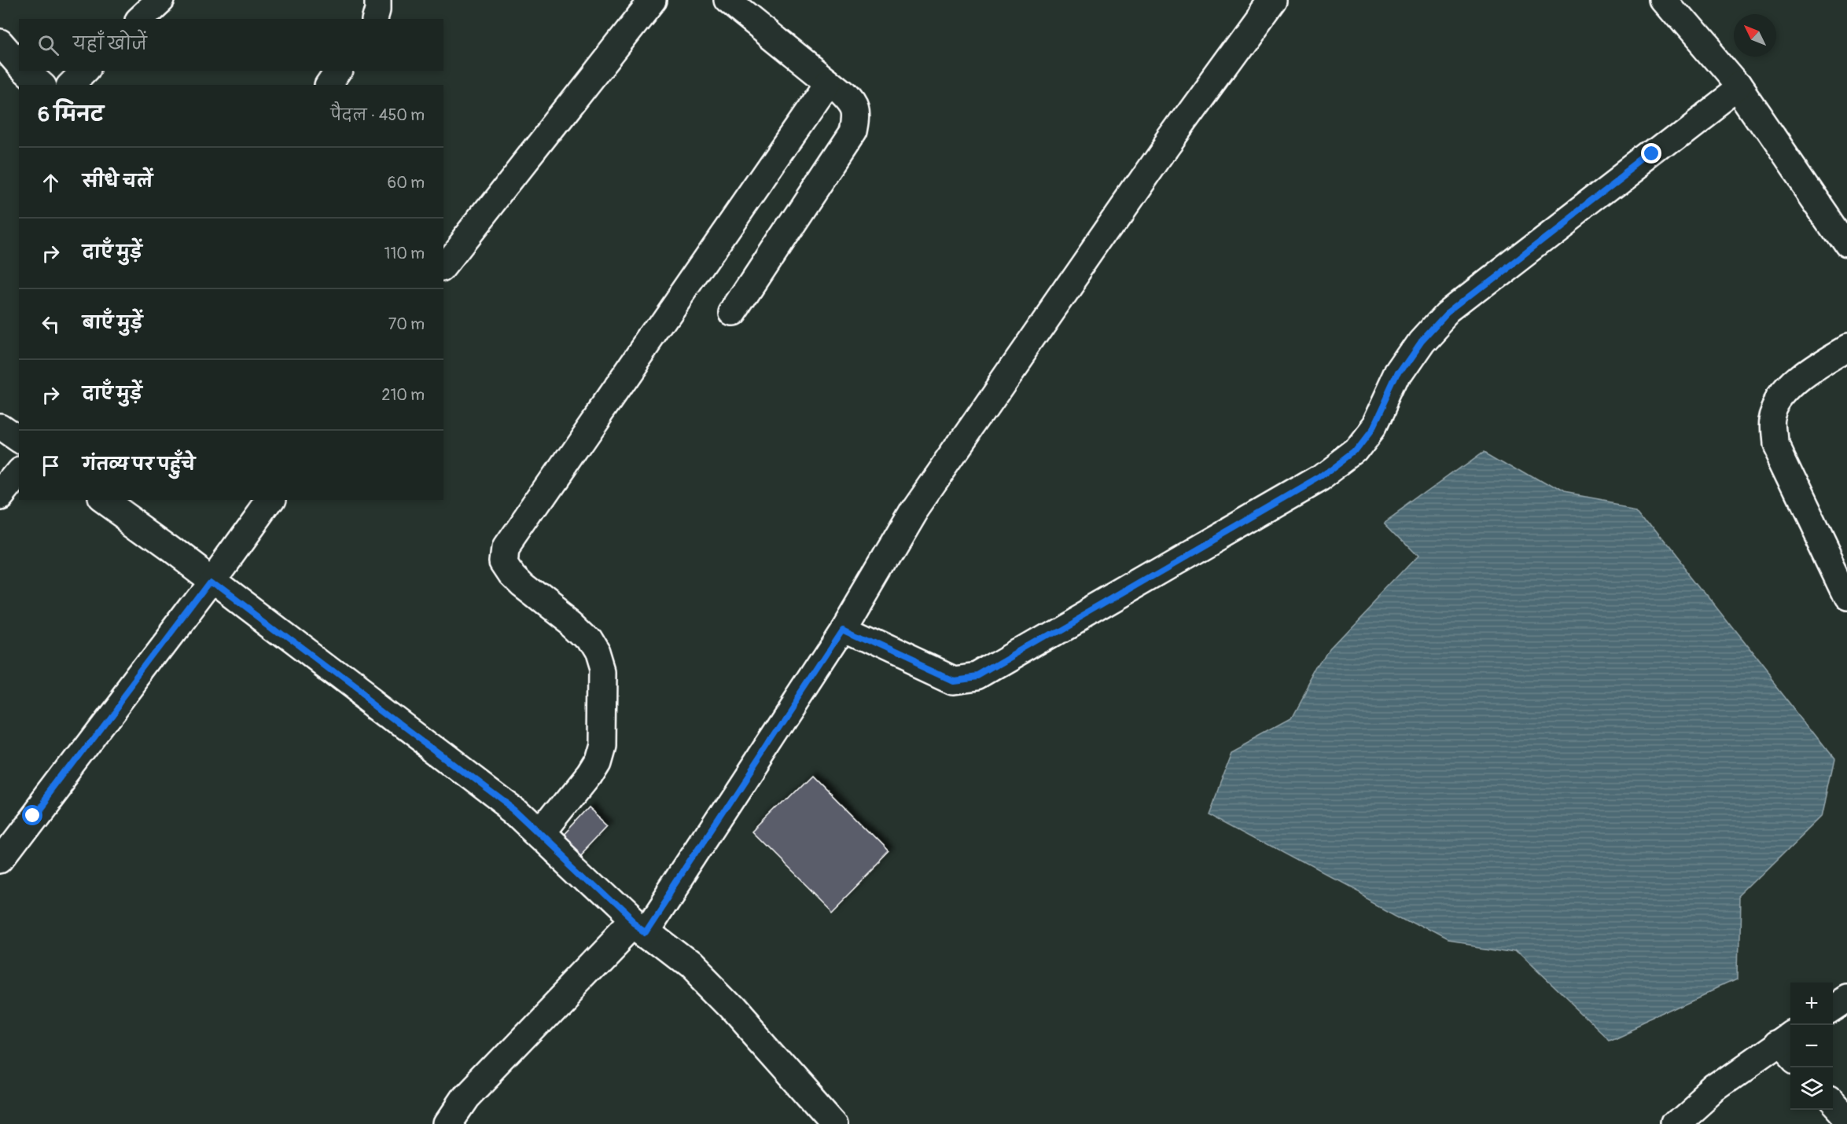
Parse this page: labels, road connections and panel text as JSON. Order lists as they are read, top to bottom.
{
  "north": "top left",
  "page": {
    "search": "यहाँ खोजें",
    "heading": ["6 मिनट", "पैदल · 450 m"],
    "list": [
      ["सीधे चलें", "60 m"],
      ["दाएँ मुड़ें", "110 m"],
      ["बाएँ मुड़ें", "70 m"],
      ["दाएँ मुड़ें", "210 m"],
      "गंतव्य पर पहुँचे"
    ],
    "map_buttons": ["+", "−"]
  }
}
